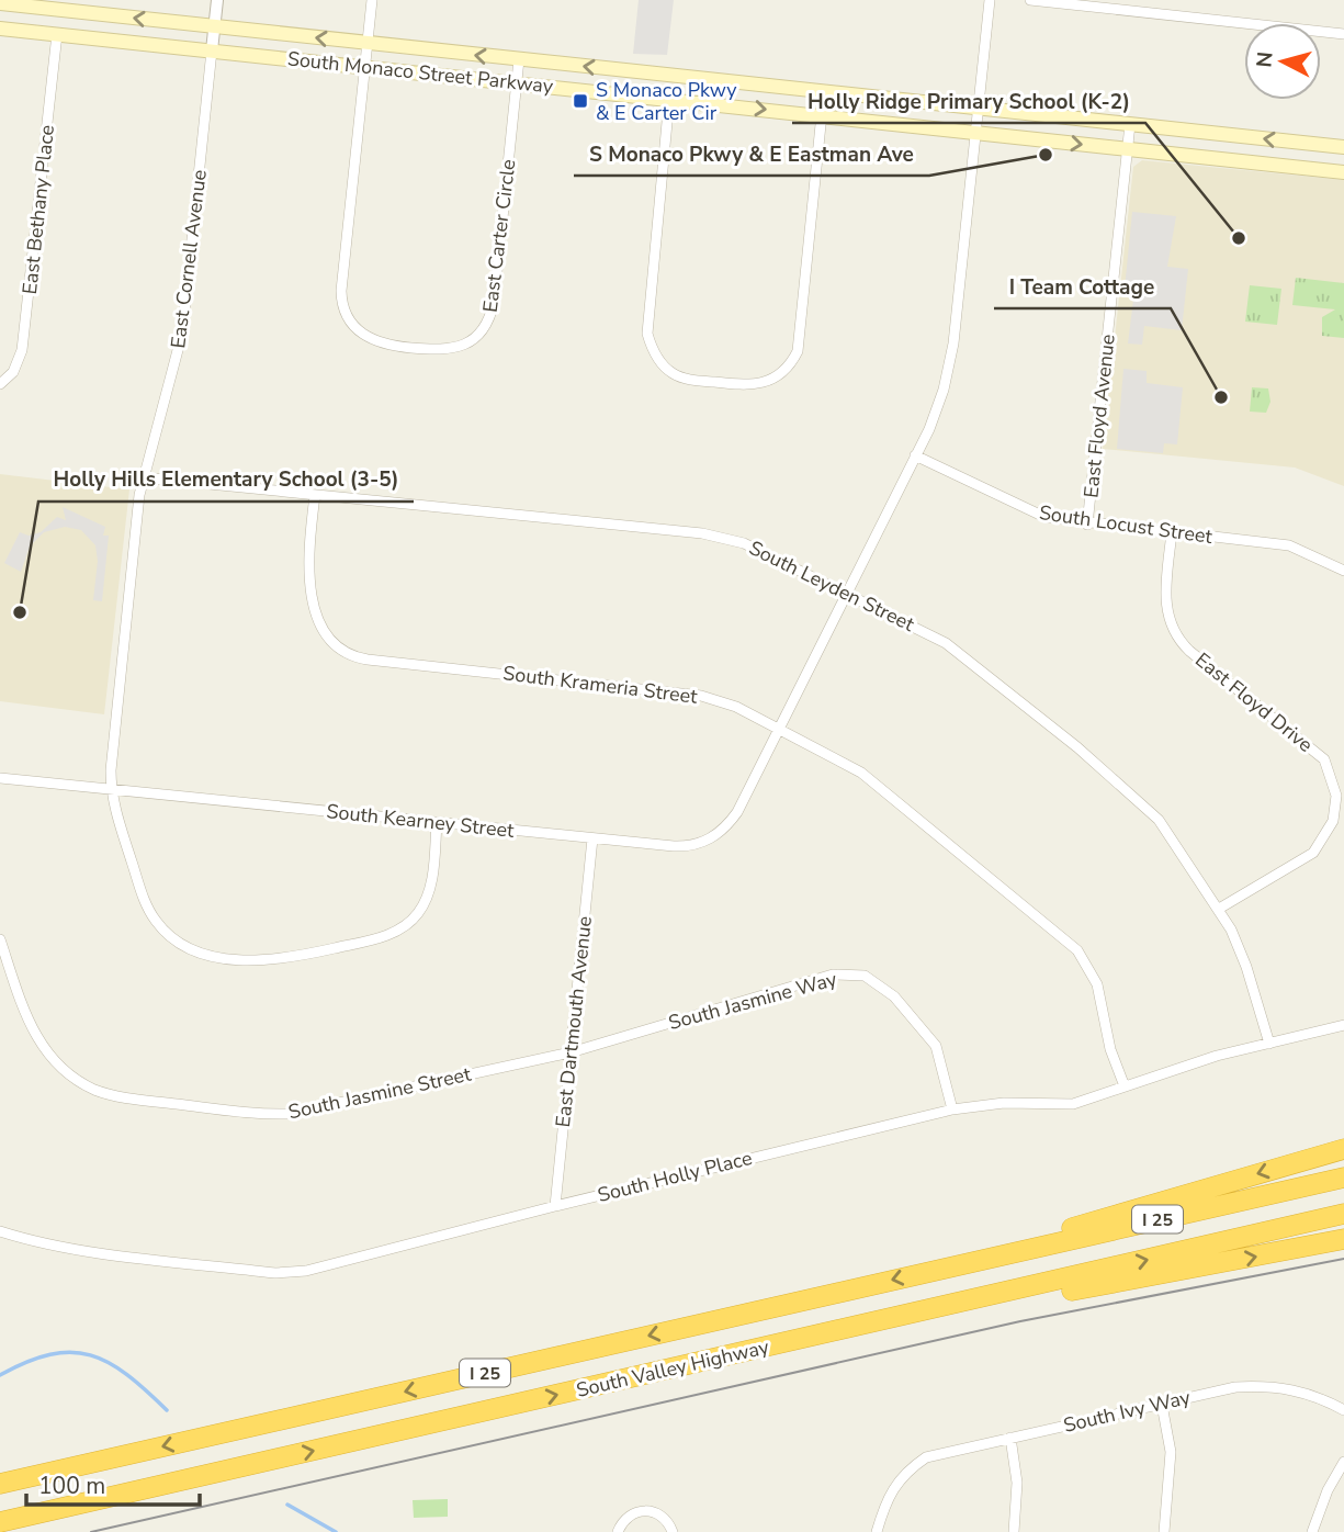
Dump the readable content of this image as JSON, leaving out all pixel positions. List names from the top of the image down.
{
  "streets": {
    "highway": ["I 25", "South Valley Highway"],
    "main road": ["South Monaco Street Parkway"],
    "street": [
      "East Bethany Place",
      "East Carter Circle",
      "East Cornell Avenue",
      "East Floyd Avenue",
      "South Locust Street",
      "South Leyden Street",
      "South Krameria Street",
      "East Floyd Drive",
      "South Kearney Street",
      "South Jasmine Way",
      "East Dartmouth Avenue",
      "South Jasmine Street",
      "South Holly Place",
      "South Ivy Way"
    ]
  },
  "crossings": [
    ["South Monaco Street Parkway", "East Bethany Place"],
    ["South Monaco Street Parkway", "East Carter Circle"],
    ["South Monaco Street Parkway", "East Cornell Avenue"],
    ["South Monaco Street Parkway", "East Floyd Avenue"],
    ["South Monaco Street Parkway", "South Kearney Street"],
    ["East Cornell Avenue", "South Leyden Street"],
    ["East Cornell Avenue", "South Kearney Street"],
    ["East Floyd Avenue", "South Locust Street"],
    ["South Locust Street", "East Floyd Drive"],
    ["South Locust Street", "South Kearney Street"],
    ["South Leyden Street", "South Krameria Street"],
    ["South Leyden Street", "East Floyd Drive"],
    ["South Leyden Street", "South Kearney Street"],
    ["South Leyden Street", "South Holly Place"],
    ["South Krameria Street", "South Kearney Street"],
    ["South Krameria Street", "South Holly Place"],
    ["South Kearney Street", "East Dartmouth Avenue"],
    ["South Jasmine Way", "East Dartmouth Avenue"],
    ["South Jasmine Way", "South Jasmine Street"],
    ["South Jasmine Way", "South Holly Place"],
    ["East Dartmouth Avenue", "South Jasmine Street"],
    ["East Dartmouth Avenue", "South Holly Place"]
  ],
  "places": {
    "transit": ["S Monaco Pkwy & E Carter Cir"],
    "other": [
      "S Monaco Pkwy & E Eastman Ave",
      "Holly Ridge Primary School (K-2)",
      "I Team Cottage",
      "Holly Hills Elementary School (3-5)"
    ]
  },
  "scale_bar": "100 m",
  "north": "left"
}
